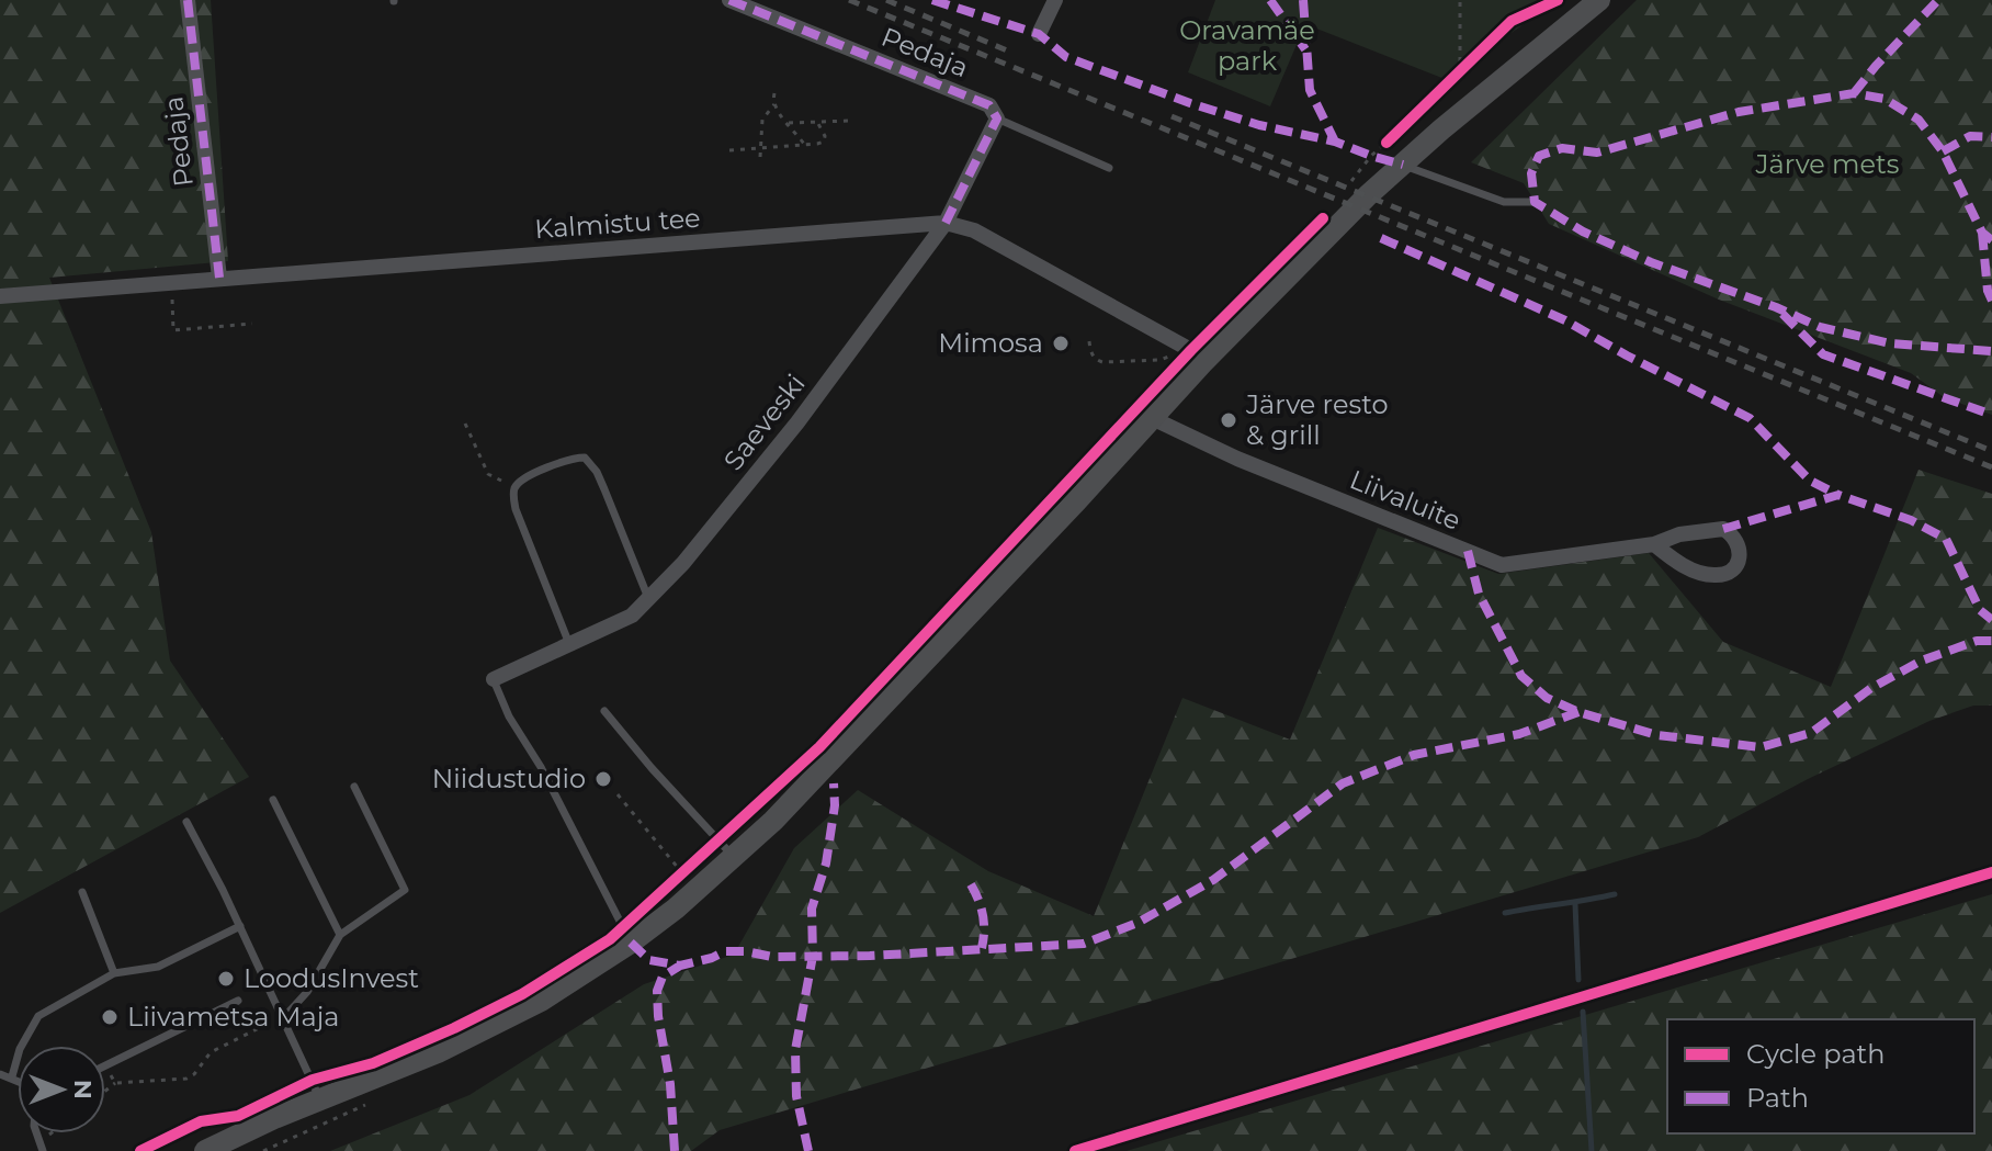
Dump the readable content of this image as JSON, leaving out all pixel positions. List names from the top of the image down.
{
  "streets": {
    "street": [
      "Pedaja",
      "Kalmistu tee",
      "Saeveski",
      "Liivaluite"
    ]
  },
  "crossings": [
    ["Pedaja", "Kalmistu tee"],
    ["Pedaja", "Saeveski"],
    ["Kalmistu tee", "Saeveski"]
  ],
  "parks": ["Oravamäe park", "Järve mets"],
  "places": [
    "Mimosa",
    "Järve resto & grill",
    "Niidustudio",
    "LoodusInvest",
    "Liivametsa Maja"
  ],
  "legend": ["Cycle path", "Path"],
  "north": "right"
}
